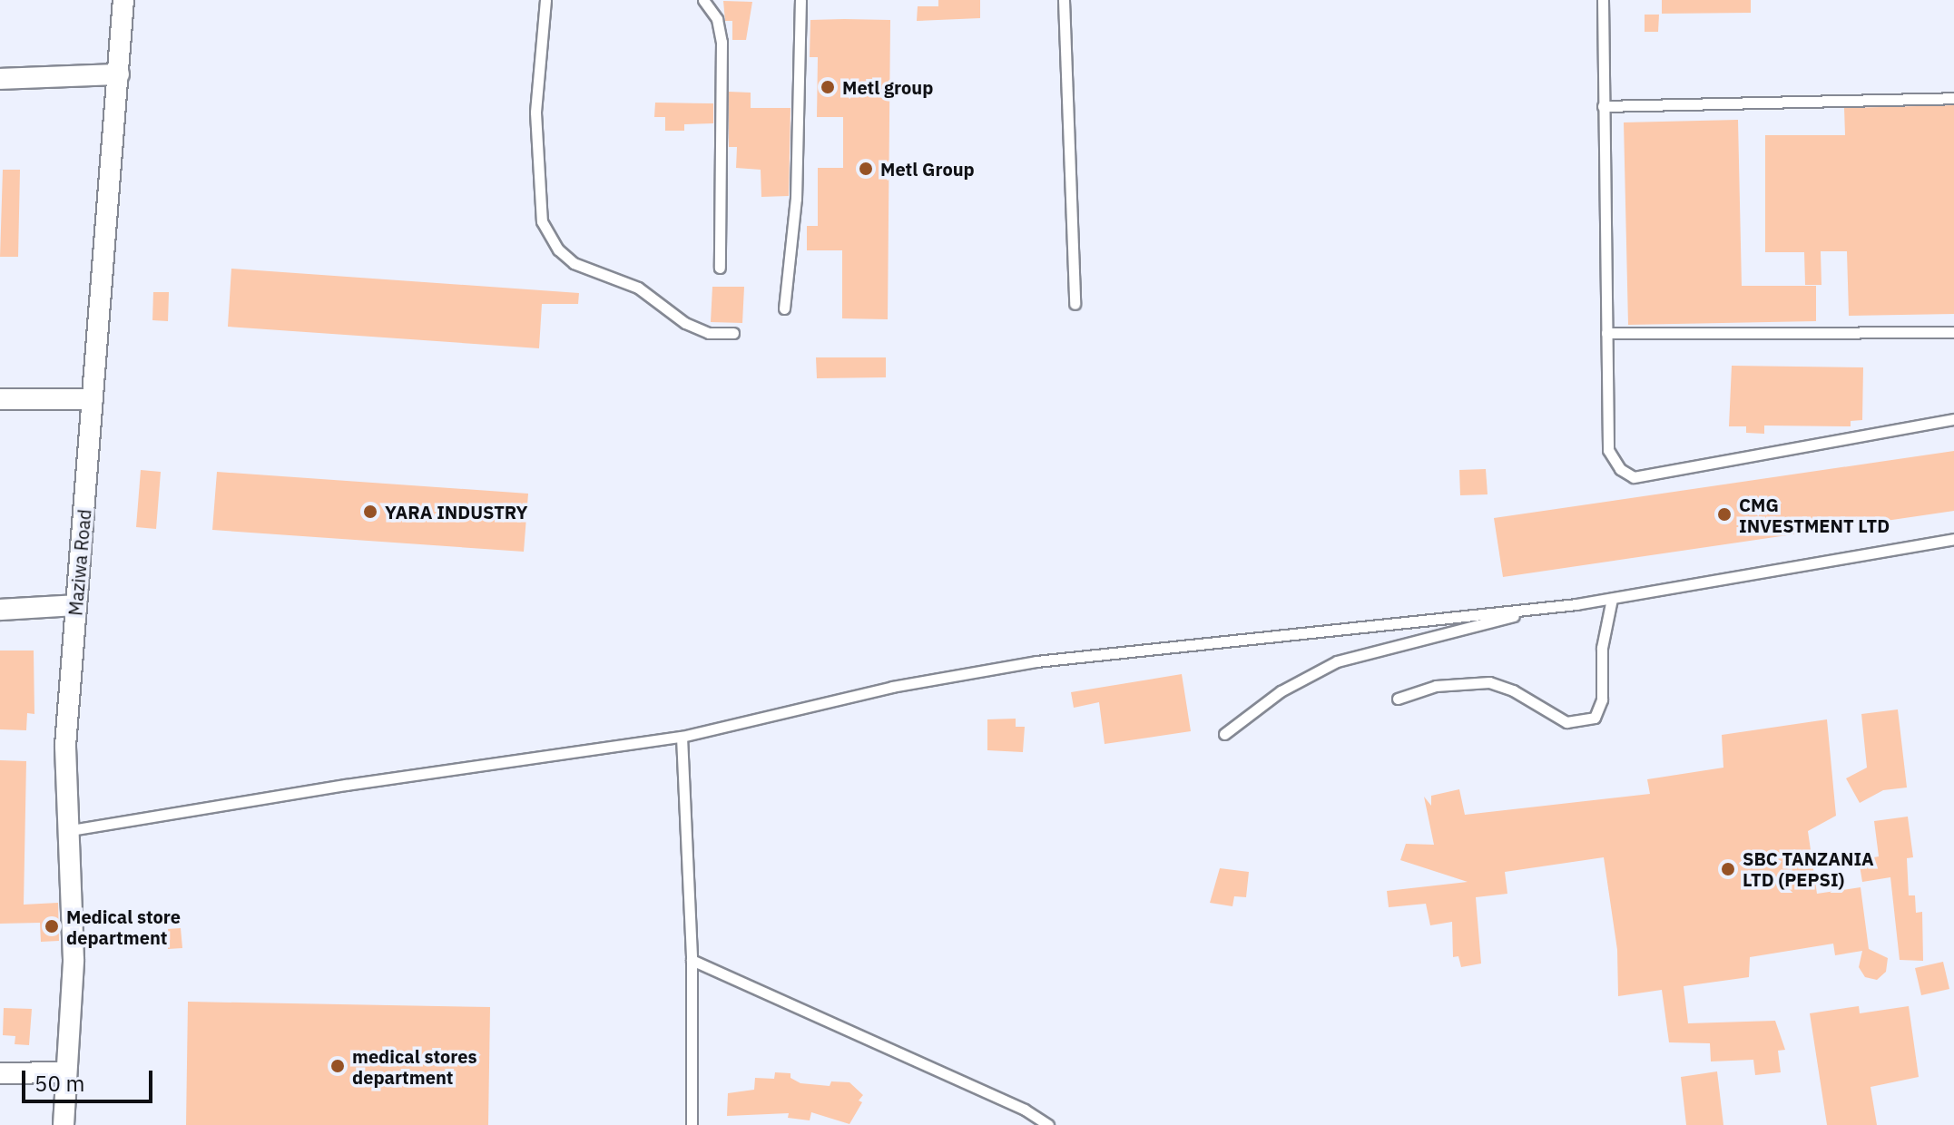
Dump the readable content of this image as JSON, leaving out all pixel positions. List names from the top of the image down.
{
  "streets": {
    "street": ["Maziwa Road"]
  },
  "places": [
    "Metl group",
    "Metl Group",
    "YARA INDUSTRY",
    "CMG INVESTMENT LTD",
    "SBC TANZANIA LTD (PEPSI)",
    "Medical store department",
    "medical stores department"
  ],
  "scale_bar": "50 m"
}
